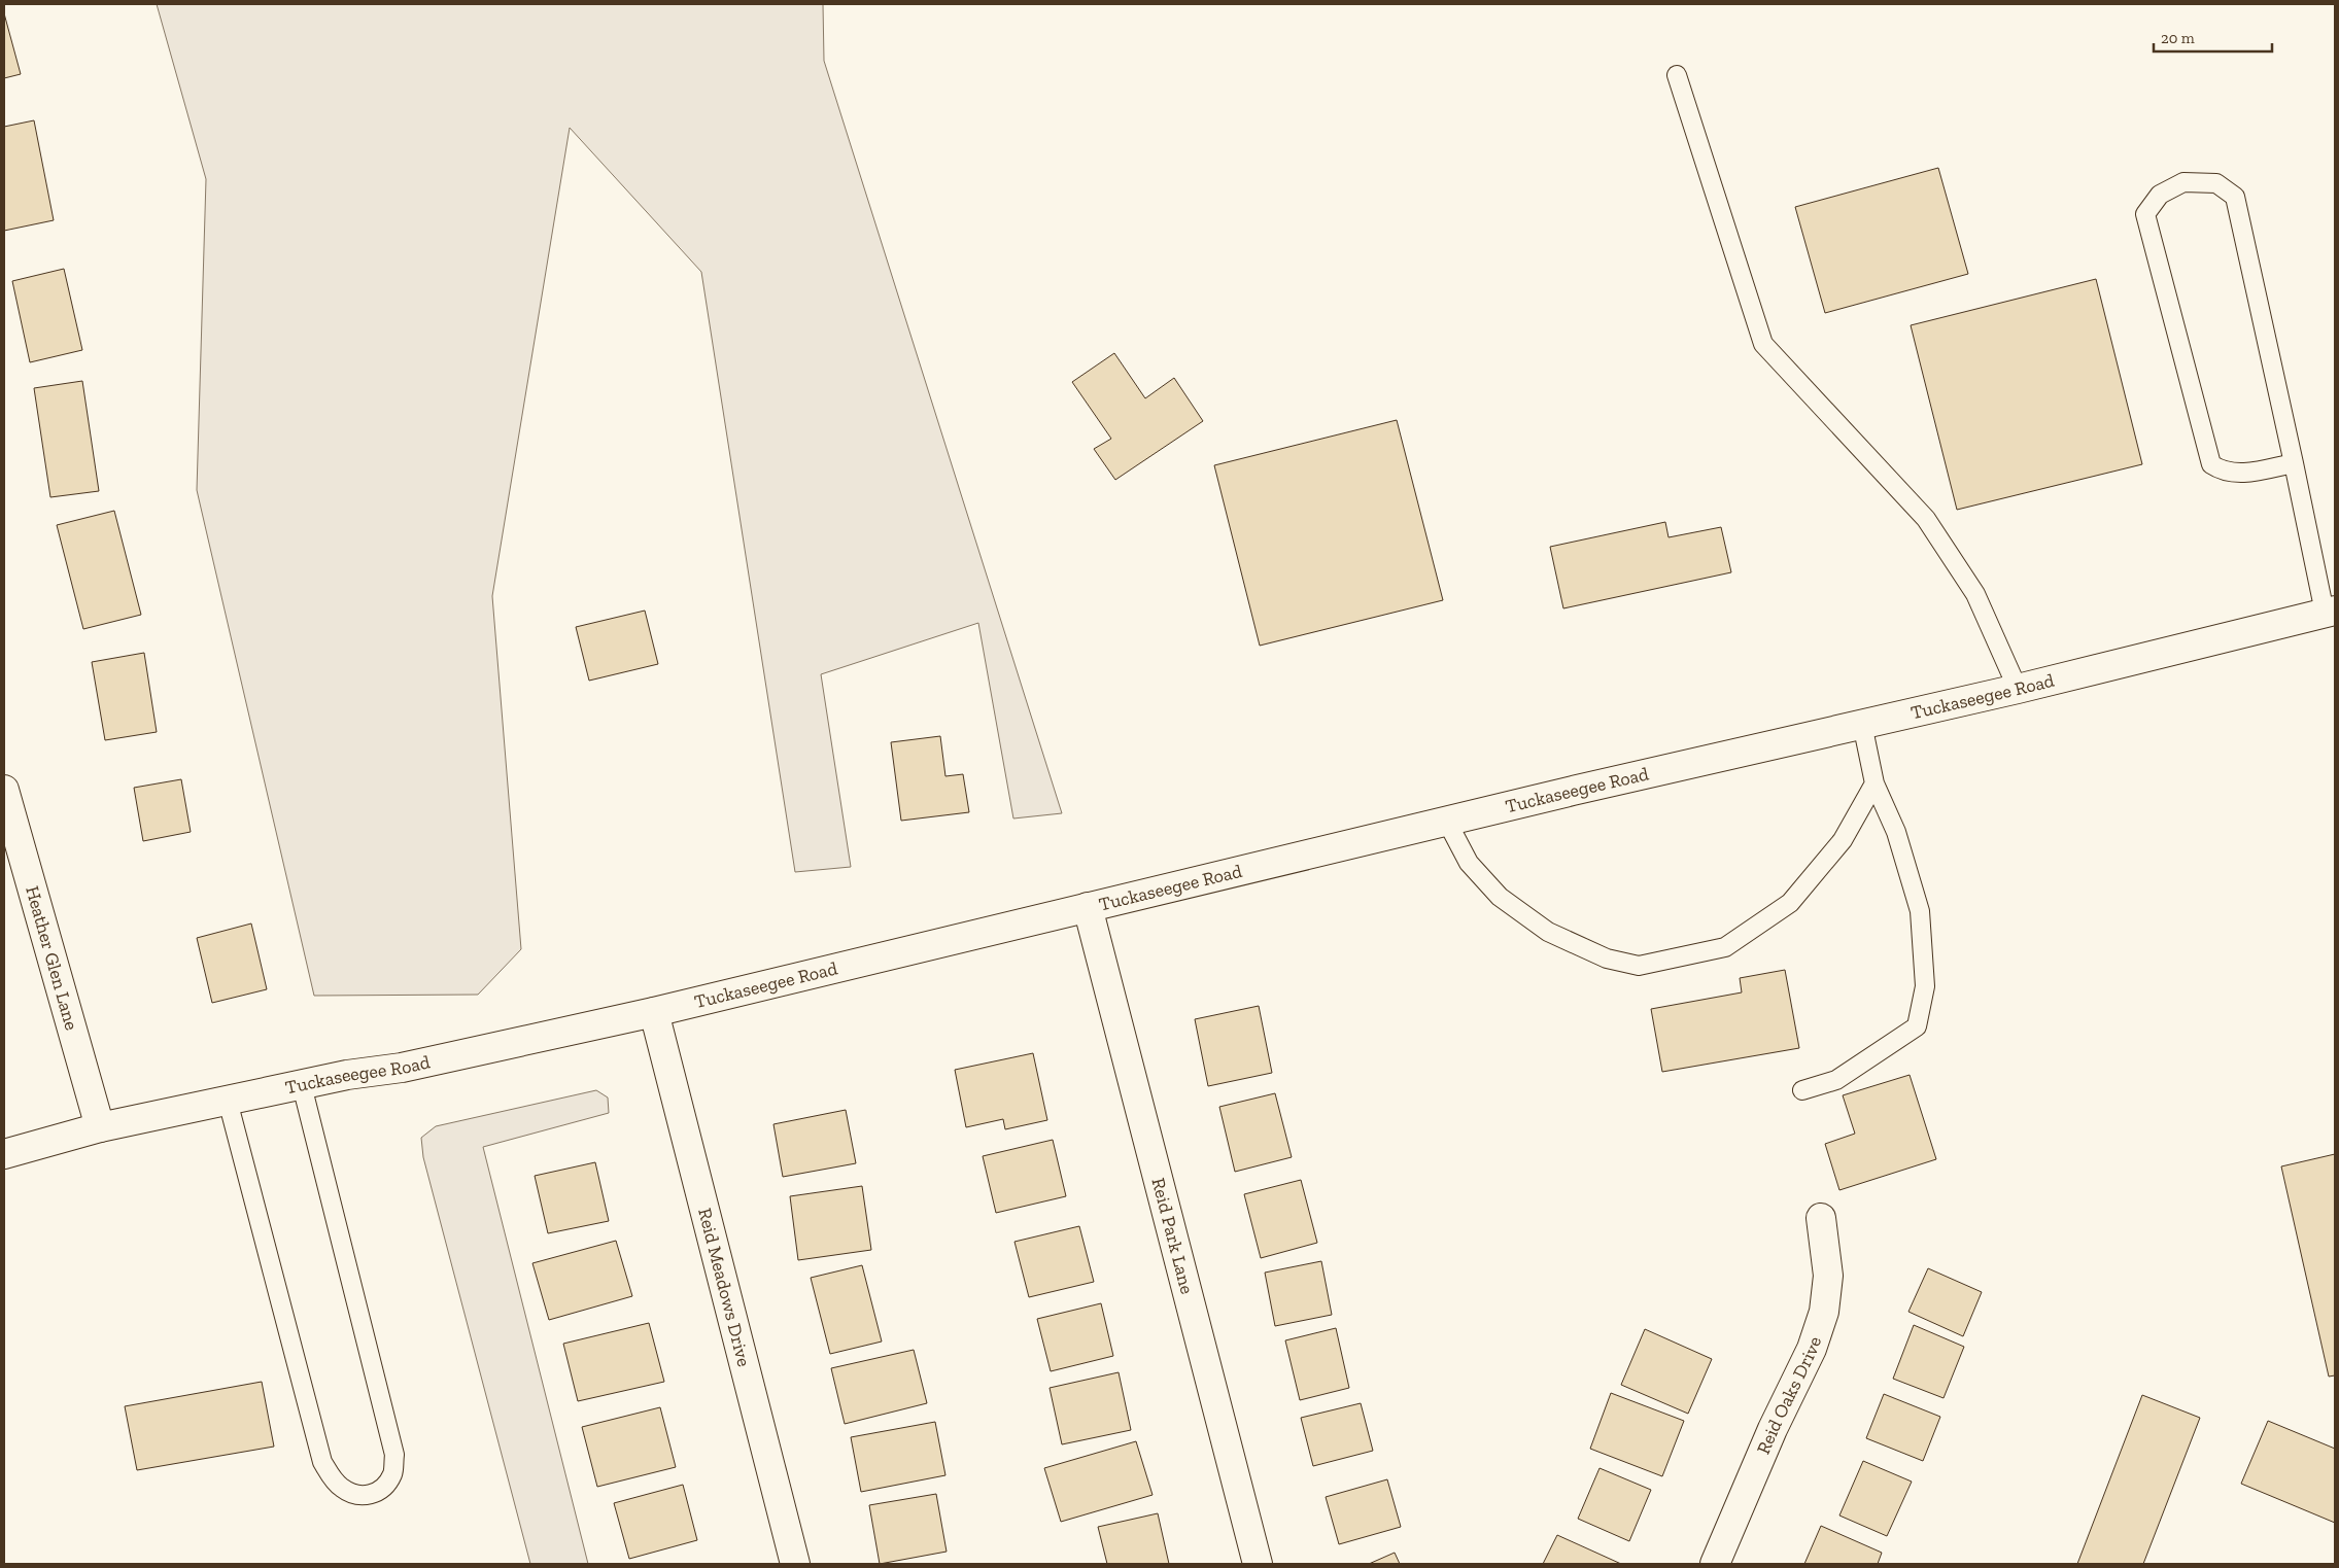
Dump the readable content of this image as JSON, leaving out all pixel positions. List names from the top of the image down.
{
  "streets": {
    "street": [
      "Tuckaseegee Road",
      "Heather Glen Lane",
      "Reid Park Lane",
      "Reid Meadows Drive",
      "Reid Oaks Drive"
    ]
  },
  "crossings": [
    ["Tuckaseegee Road", "Heather Glen Lane"],
    ["Tuckaseegee Road", "Reid Park Lane"],
    ["Tuckaseegee Road", "Reid Meadows Drive"]
  ],
  "scale_bar": "20 m"
}
